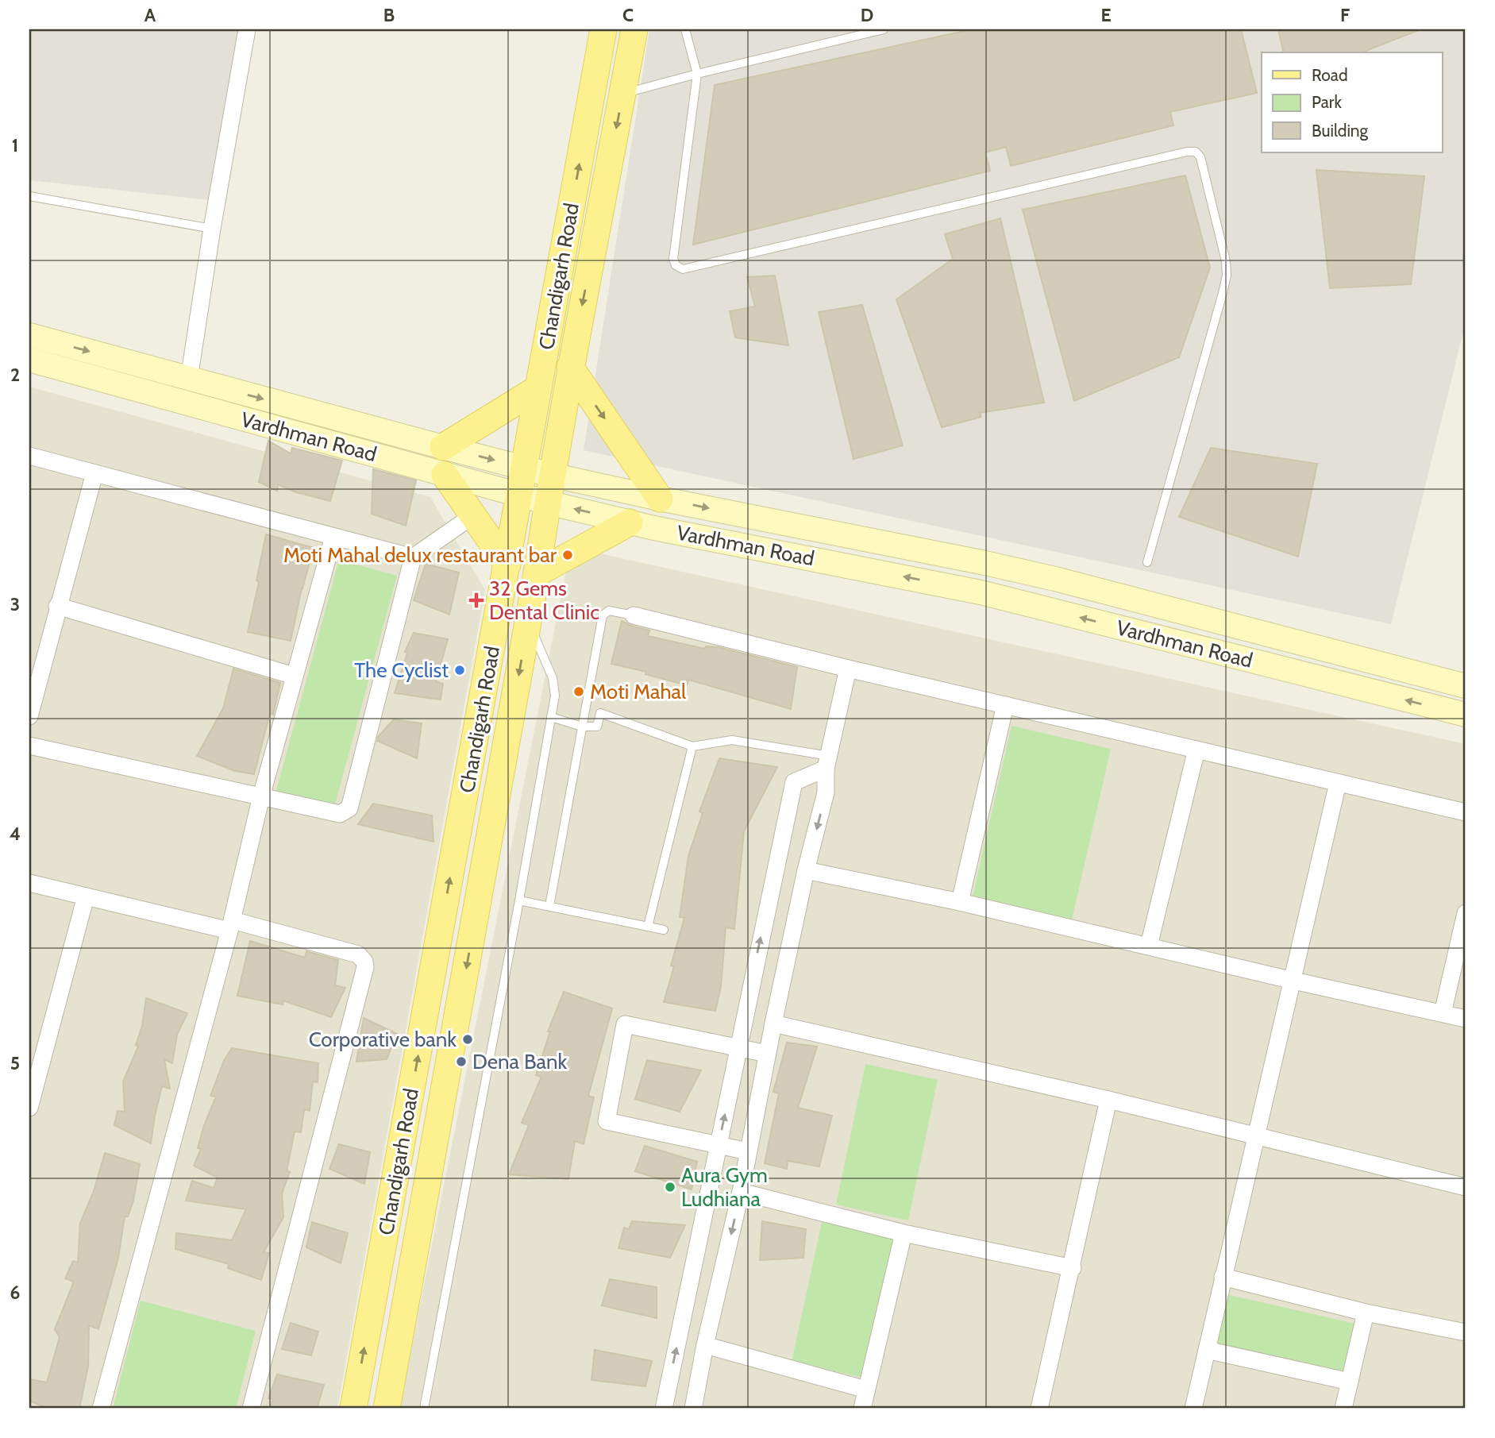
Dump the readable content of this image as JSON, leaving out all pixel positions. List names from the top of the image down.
{
  "streets": {
    "main road": ["Chandigarh Road"],
    "street": ["Vardhman Road"]
  },
  "crossings": [
    ["Chandigarh Road", "Vardhman Road"]
  ],
  "places": {
    "other": [
      "Moti Mahal delux restaurant bar",
      "The Cyclist",
      "Moti Mahal",
      "Corporative bank",
      "Dena Bank",
      "Aura Gym Ludhiana"
    ],
    "health": ["32 Gems Dental Clinic"]
  },
  "legend": ["Road", "Park", "Building"],
  "grid": {
    "columns": [
      "A",
      "B",
      "C",
      "D",
      "E",
      "F"
    ],
    "rows": [
      "1",
      "2",
      "3",
      "4",
      "5",
      "6"
    ]
  }
}
